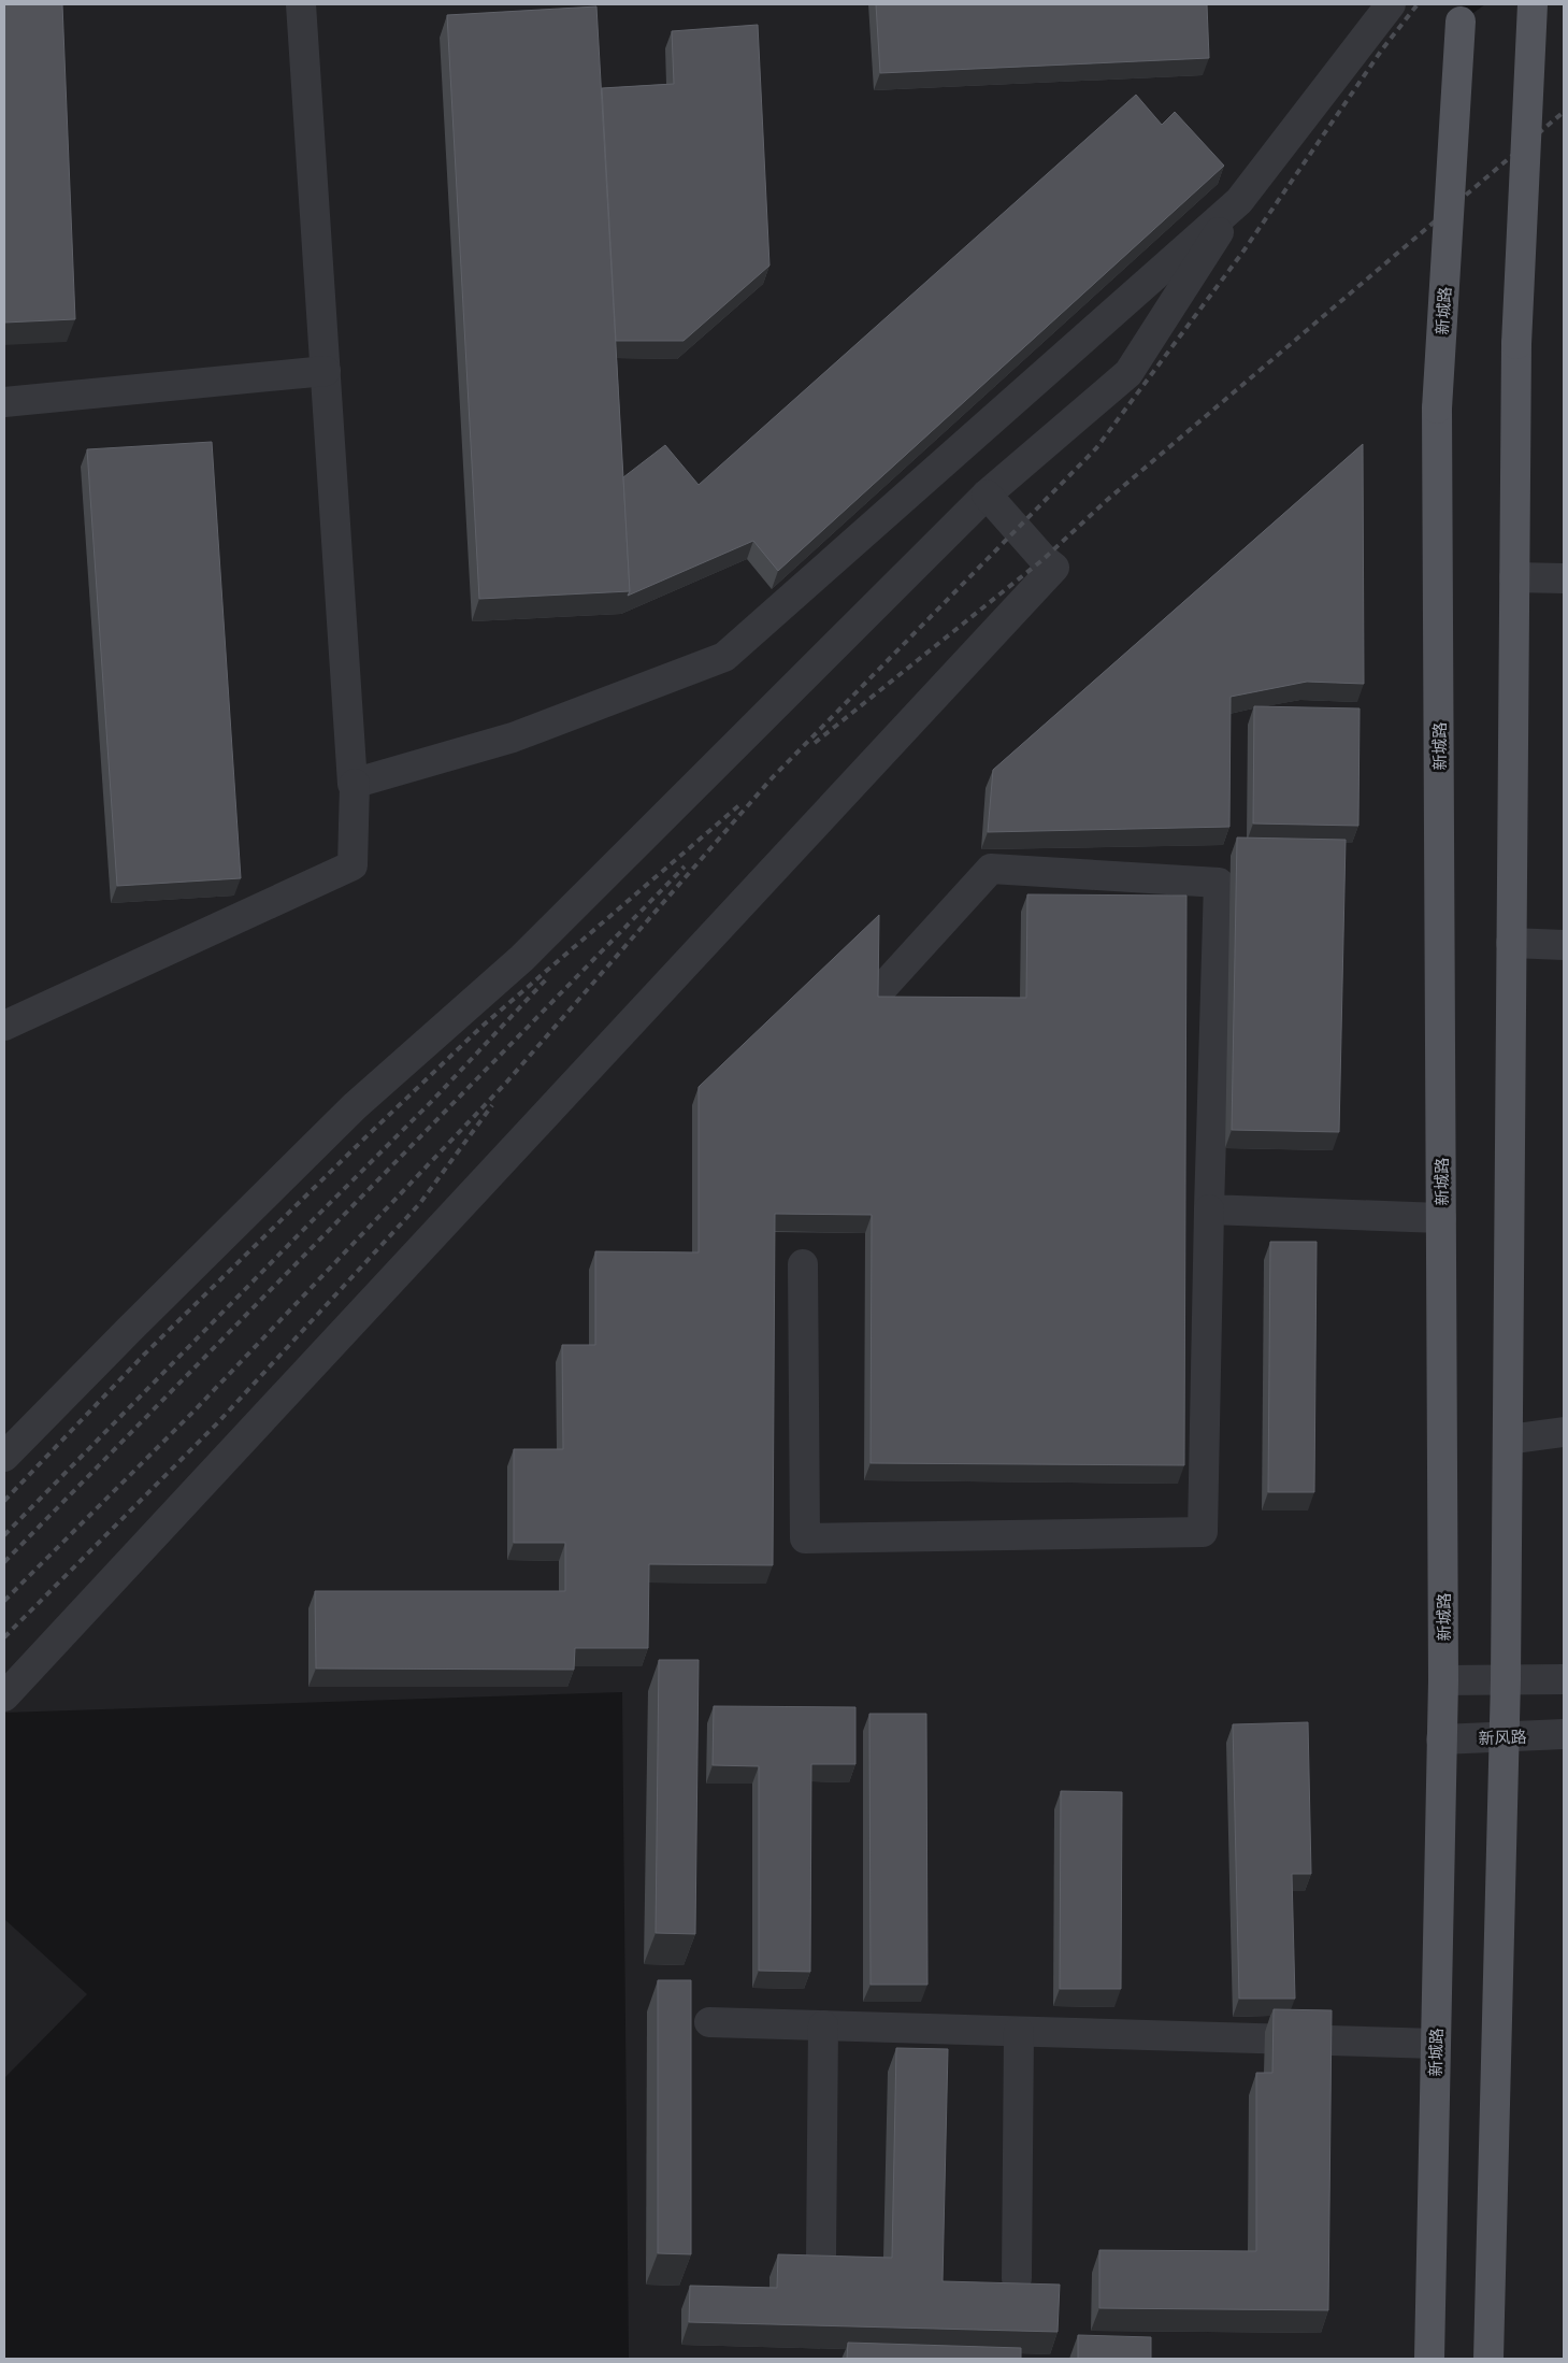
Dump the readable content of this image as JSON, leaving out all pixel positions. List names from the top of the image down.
{
  "streets": {
    "main road": ["新城路"],
    "street": ["新风路"]
  },
  "crossings": [
    ["新城路", "新风路"]
  ]
}
